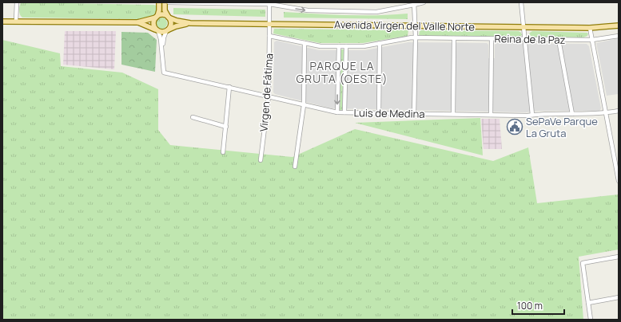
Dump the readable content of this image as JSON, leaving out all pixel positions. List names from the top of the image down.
{
  "streets": {
    "main road": ["Avenida Virgen del Valle Norte"],
    "street": ["Reina de la Paz", "Virgen de Fátima", "Luis de Medina"]
  },
  "crossings": [
    ["Avenida Virgen del Valle Norte", "Virgen de Fátima"],
    ["Reina de la Paz", "Virgen de Fátima"],
    ["Virgen de Fátima", "Luis de Medina"]
  ],
  "districts": ["PARQUE LA GRUTA (OESTE)"],
  "places": {
    "public building": ["SePaVe Parque La Gruta"]
  },
  "scale_bar": "100 m"
}
